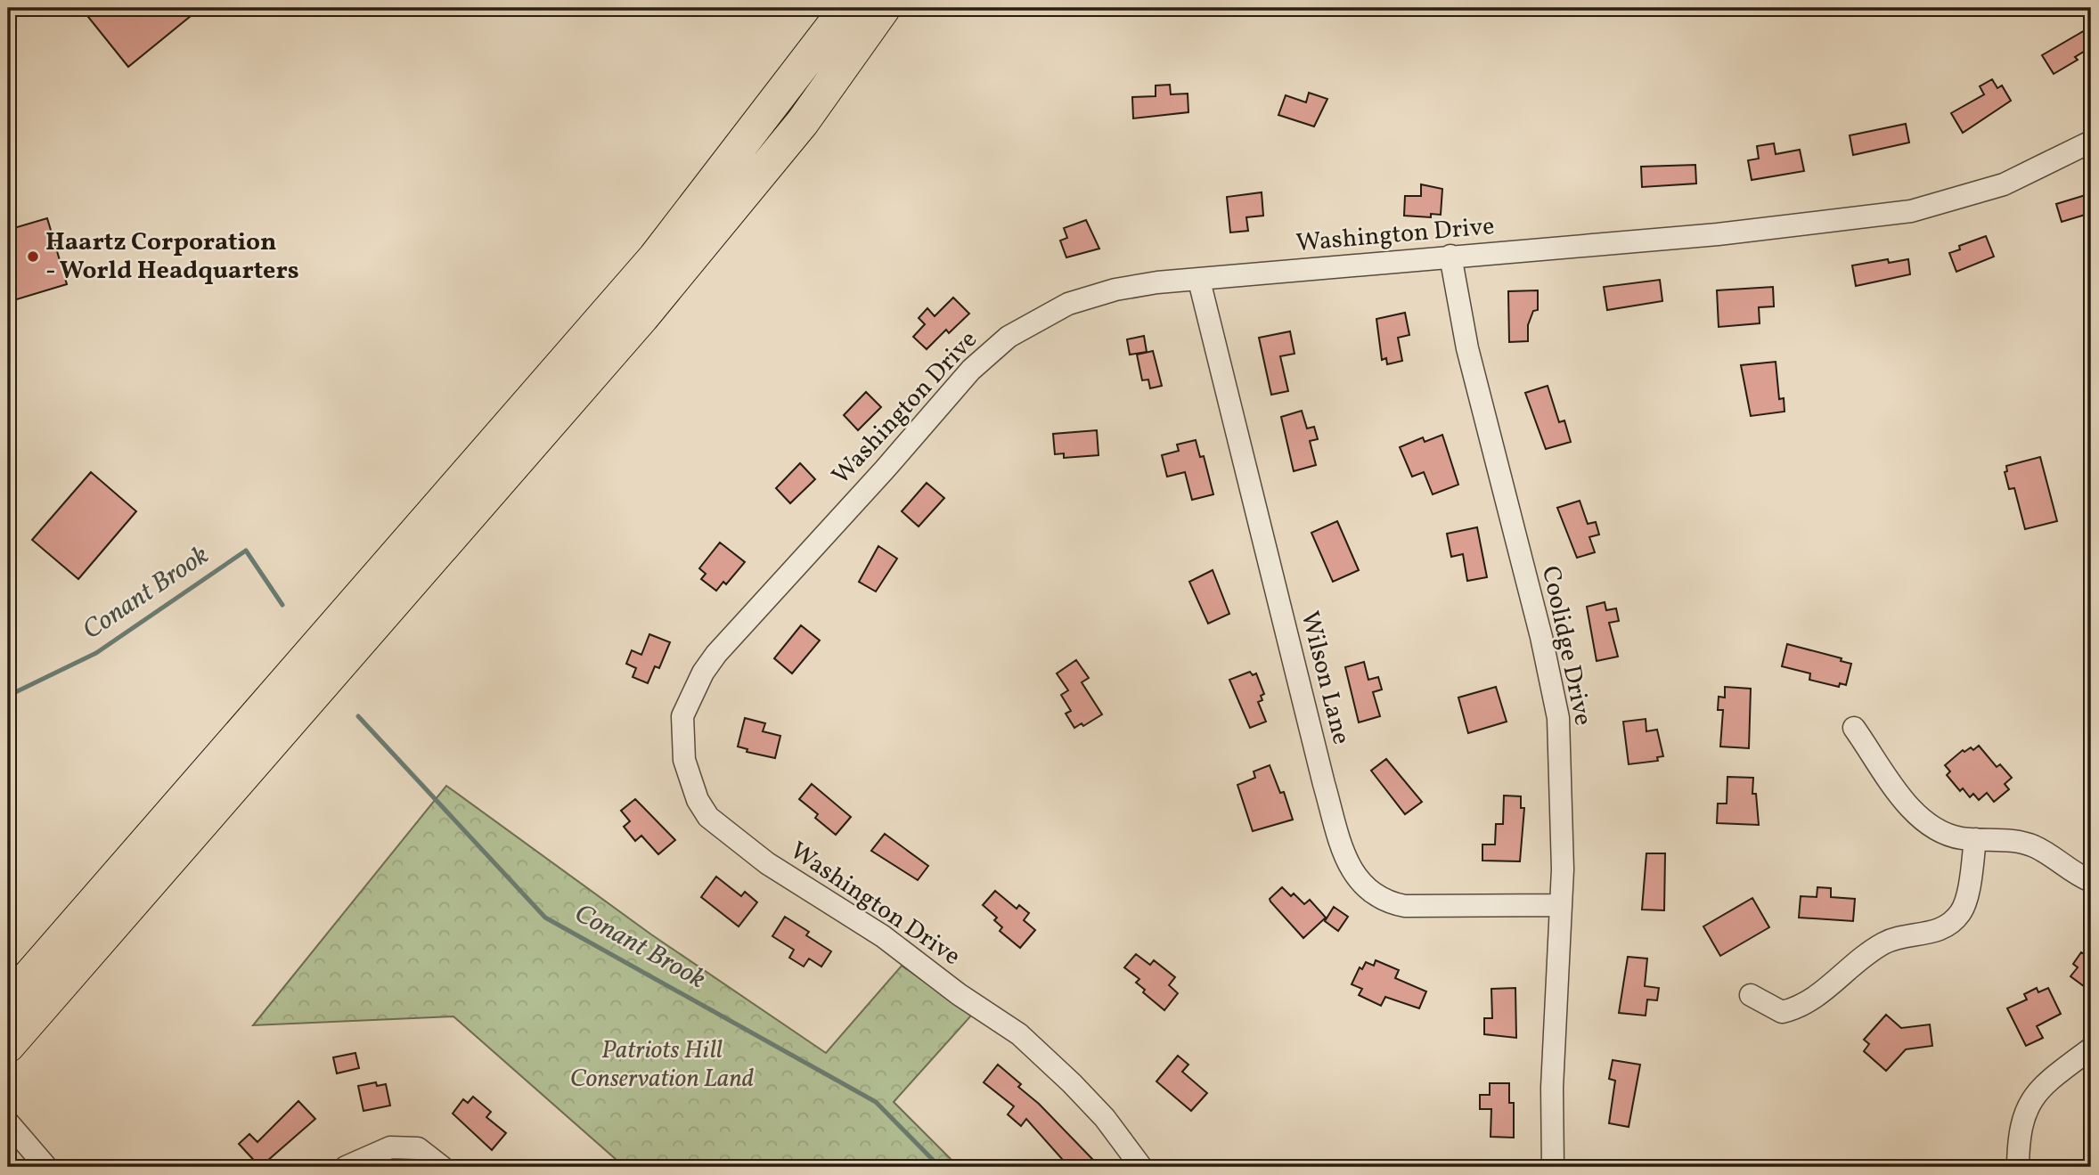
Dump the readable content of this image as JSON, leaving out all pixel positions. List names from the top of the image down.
{
  "streets": {
    "street": ["Washington Drive", "Coolidge Drive", "Wilson Lane"]
  },
  "crossings": [
    ["Washington Drive", "Coolidge Drive"],
    ["Washington Drive", "Wilson Lane"],
    ["Coolidge Drive", "Wilson Lane"]
  ],
  "water": ["Conant Brook"],
  "parks": ["Patriots Hill Conservation Land"],
  "places": ["Haartz Corporation - World Headquarters"]
}
